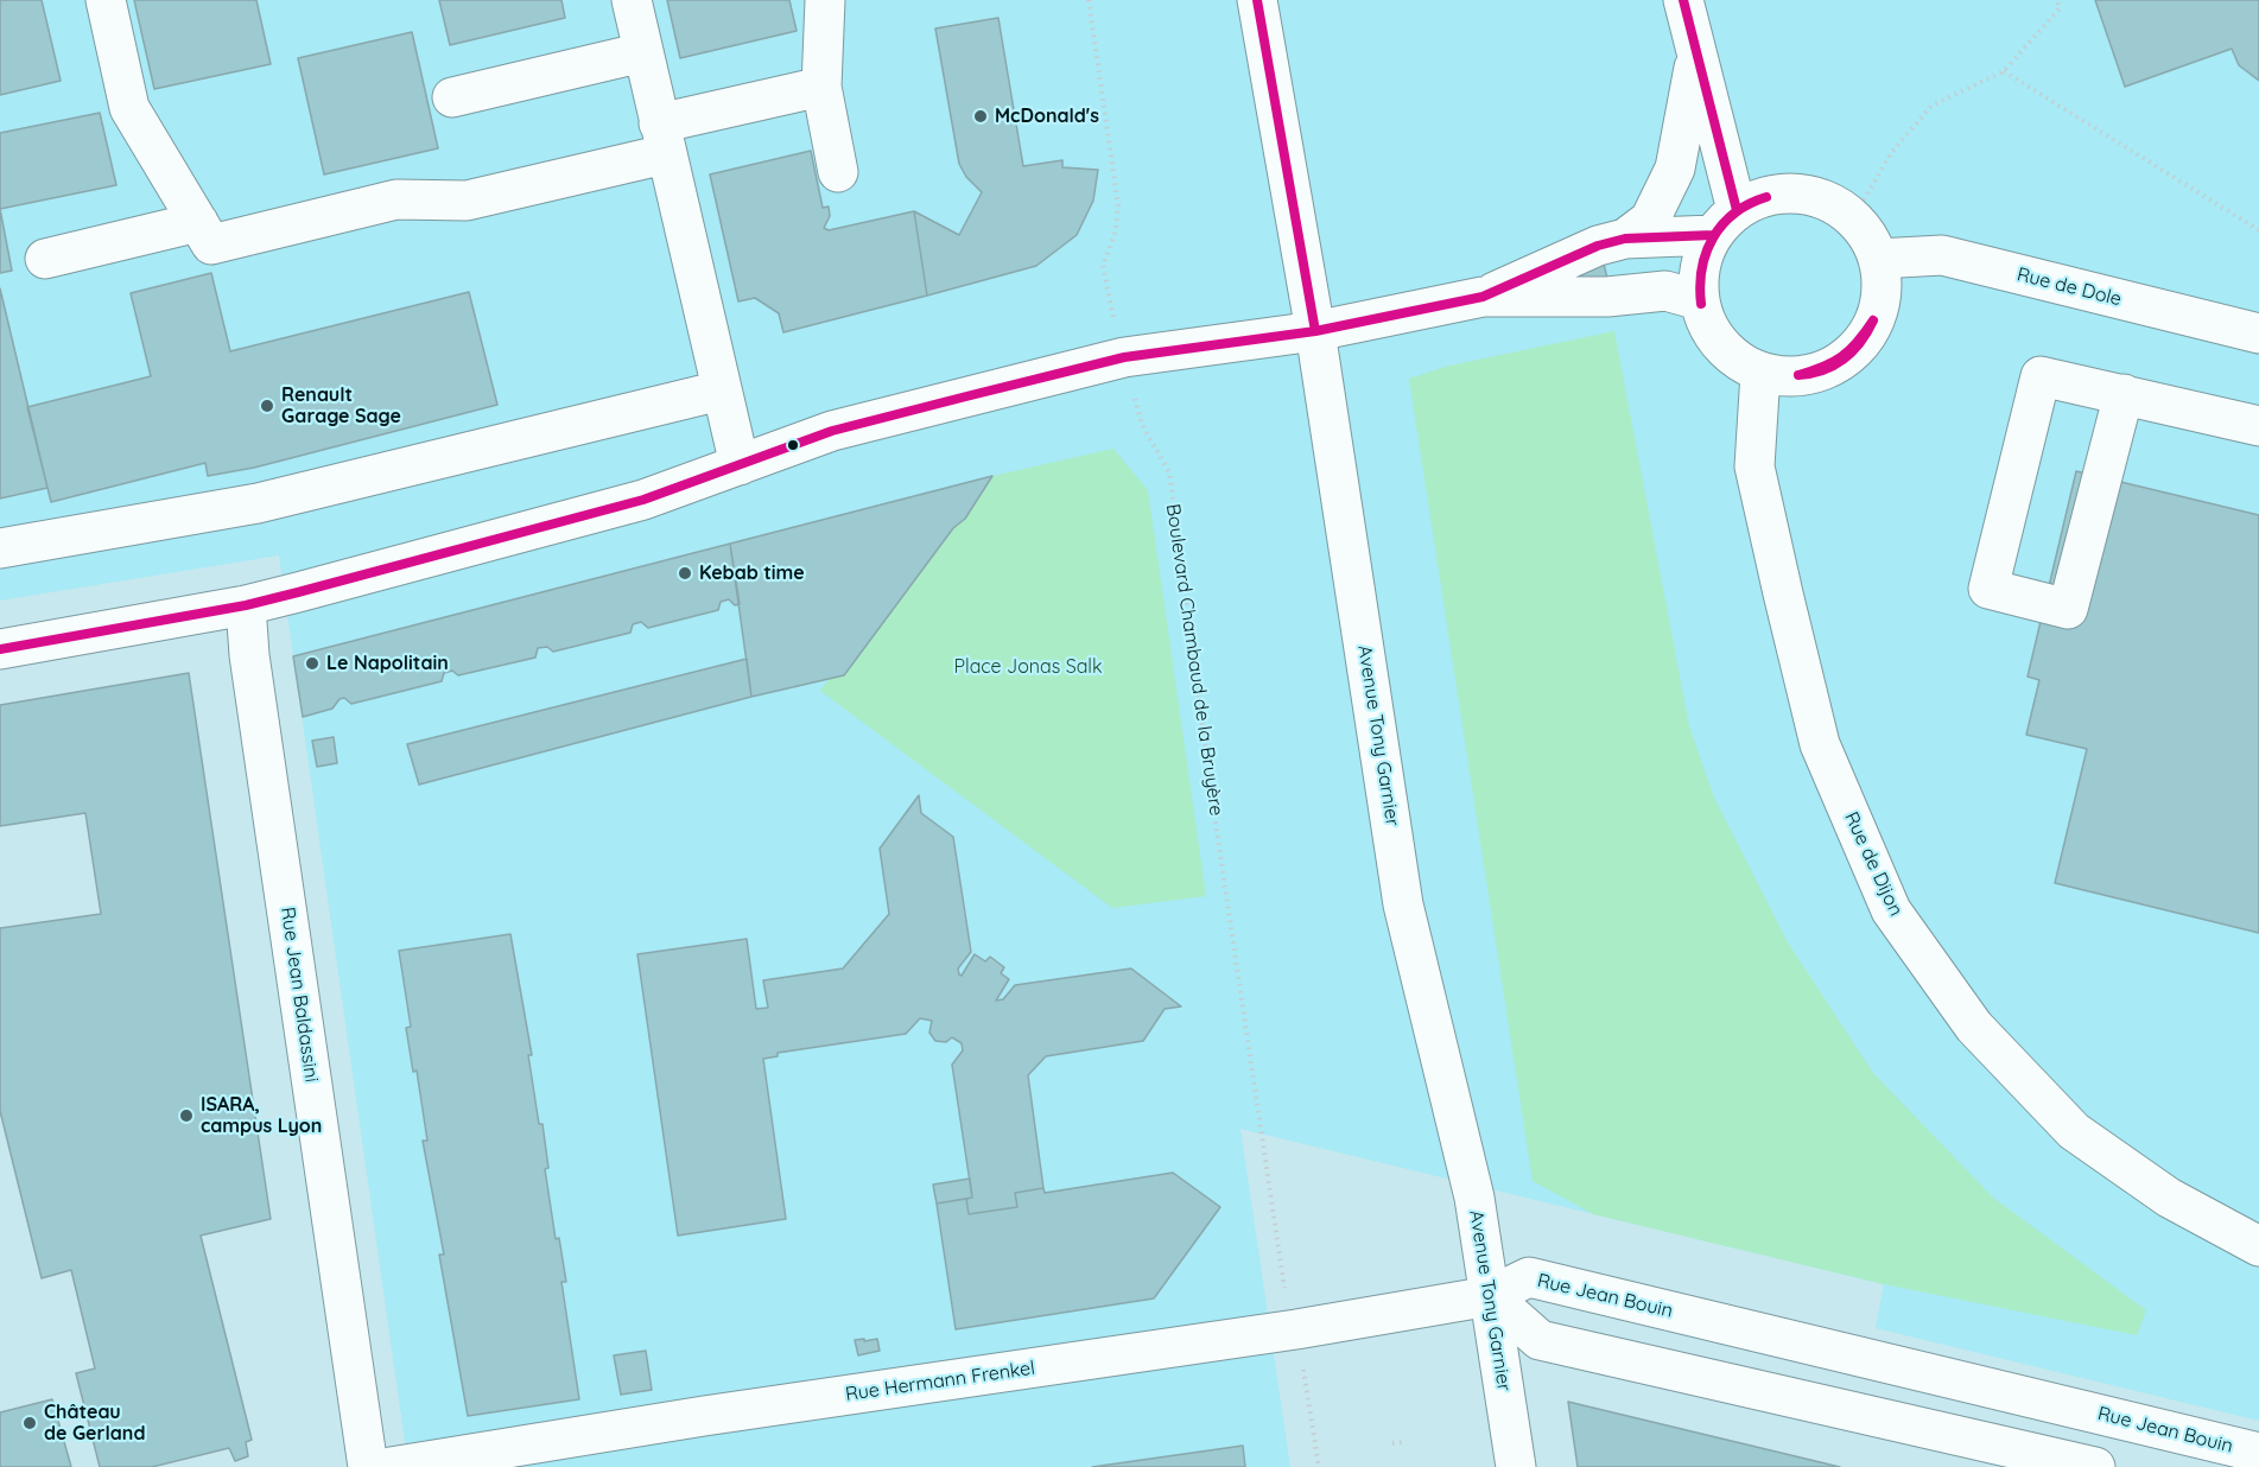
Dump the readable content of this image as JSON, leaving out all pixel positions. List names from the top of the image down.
{
  "streets": {
    "street": [
      "Rue de Dole",
      "Avenue Tony Garnier",
      "Rue de Dijon",
      "Rue Jean Baldassini",
      "Rue Jean Bouin",
      "Rue Hermann Frenkel"
    ],
    "path": ["Boulevard Chambaud de la Bruyère"]
  },
  "crossings": [
    ["Rue de Dole", "Rue de Dijon"],
    ["Boulevard Chambaud de la Bruyère", "Rue Hermann Frenkel"],
    ["Avenue Tony Garnier", "Rue Jean Bouin"],
    ["Avenue Tony Garnier", "Rue Hermann Frenkel"],
    ["Rue Jean Bouin", "Rue Hermann Frenkel"]
  ],
  "parks": ["Place Jonas Salk"],
  "places": [
    "McDonald's",
    "Renault Garage Sage",
    "Kebab time",
    "Le Napolitain",
    "ISARA, campus Lyon",
    "Château de Gerland"
  ]
}
